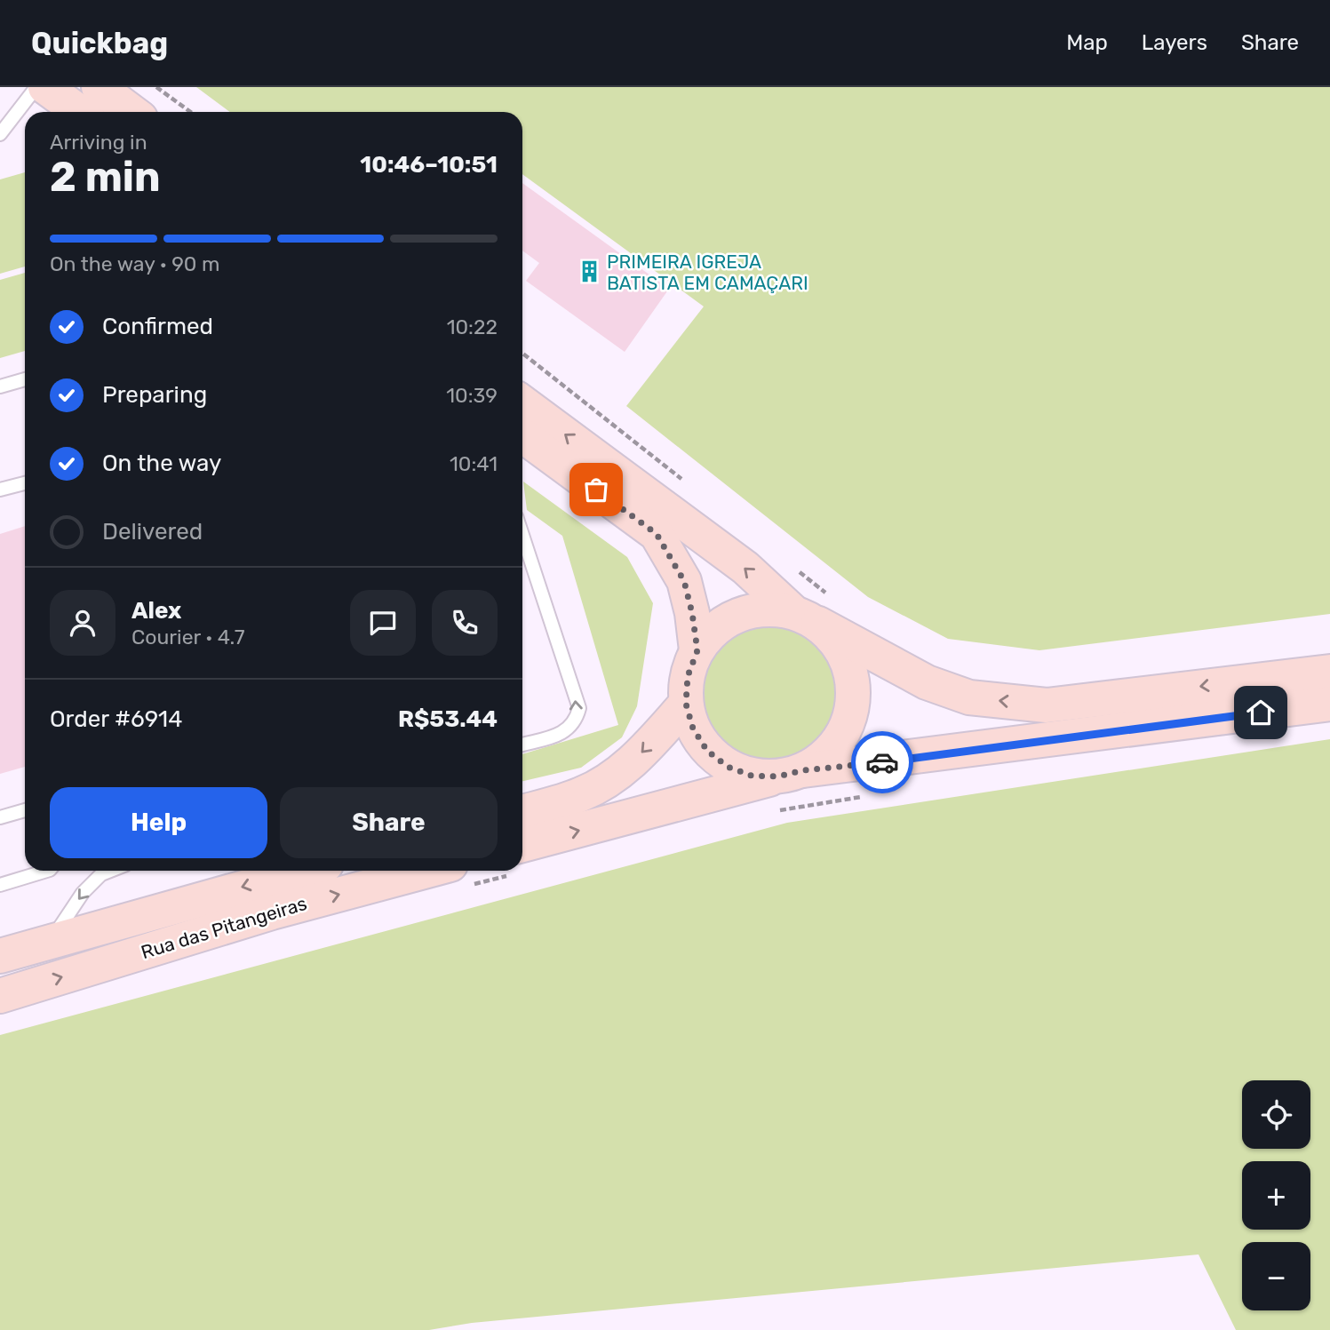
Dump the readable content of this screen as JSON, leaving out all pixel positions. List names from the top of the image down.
{
  "streets": {
    "street": ["Rua das Pitangeiras"]
  },
  "places": {
    "building": ["PRIMEIRA IGREJA BATISTA EM CAMAÇARI"]
  },
  "page": {
    "header": "Quickbag",
    "nav": ["Map", "Layers", "Share"],
    "heading": ["2 min", "Arriving in", "10:46–10:51"],
    "panel": [
      "Alex",
      "Courier · 4.7",
      "Order #6914",
      "R$53.44"
    ],
    "bar": "On the way · 90 m",
    "list": [
      ["Confirmed", "10:22"],
      ["Preparing", "10:39"],
      ["On the way", "10:41"],
      "Delivered"
    ],
    "buttons": ["Help", "Share"],
    "map_buttons": ["+", "−"]
  }
}
